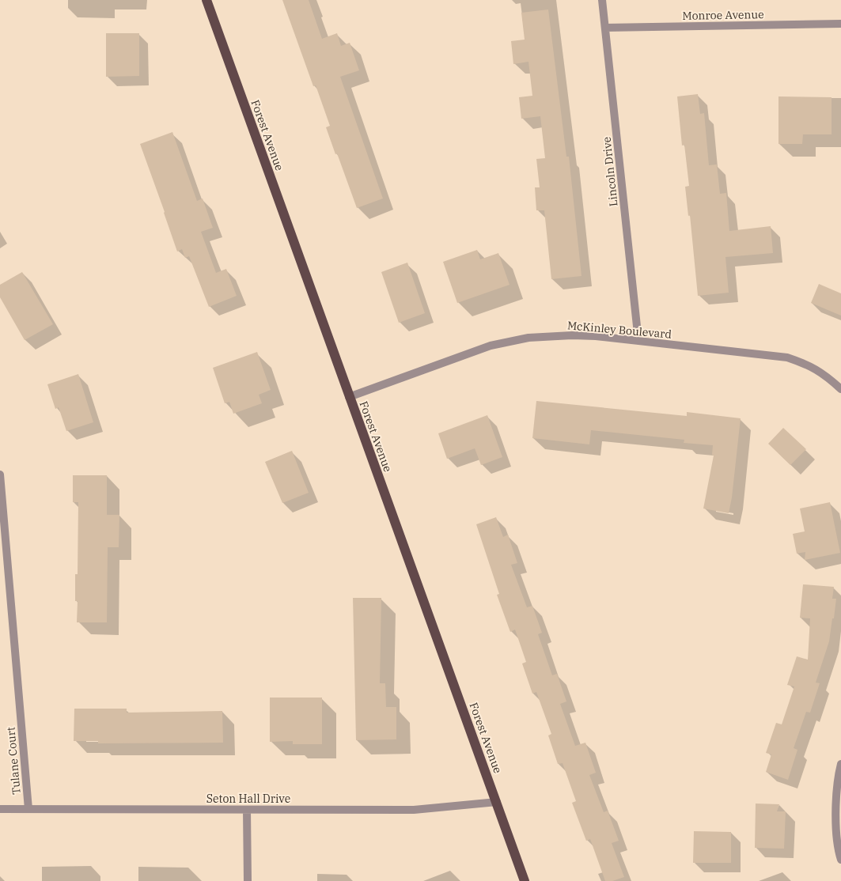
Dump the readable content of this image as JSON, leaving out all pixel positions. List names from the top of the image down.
{
  "streets": {
    "main road": ["Forest Avenue"],
    "street": [
      "Monroe Avenue",
      "Lincoln Drive",
      "McKinley Boulevard",
      "Tulane Court",
      "Seton Hall Drive"
    ]
  },
  "crossings": [
    ["Monroe Avenue", "Lincoln Drive"],
    ["Forest Avenue", "McKinley Boulevard"],
    ["Forest Avenue", "Seton Hall Drive"],
    ["Lincoln Drive", "McKinley Boulevard"],
    ["Tulane Court", "Seton Hall Drive"]
  ]
}
